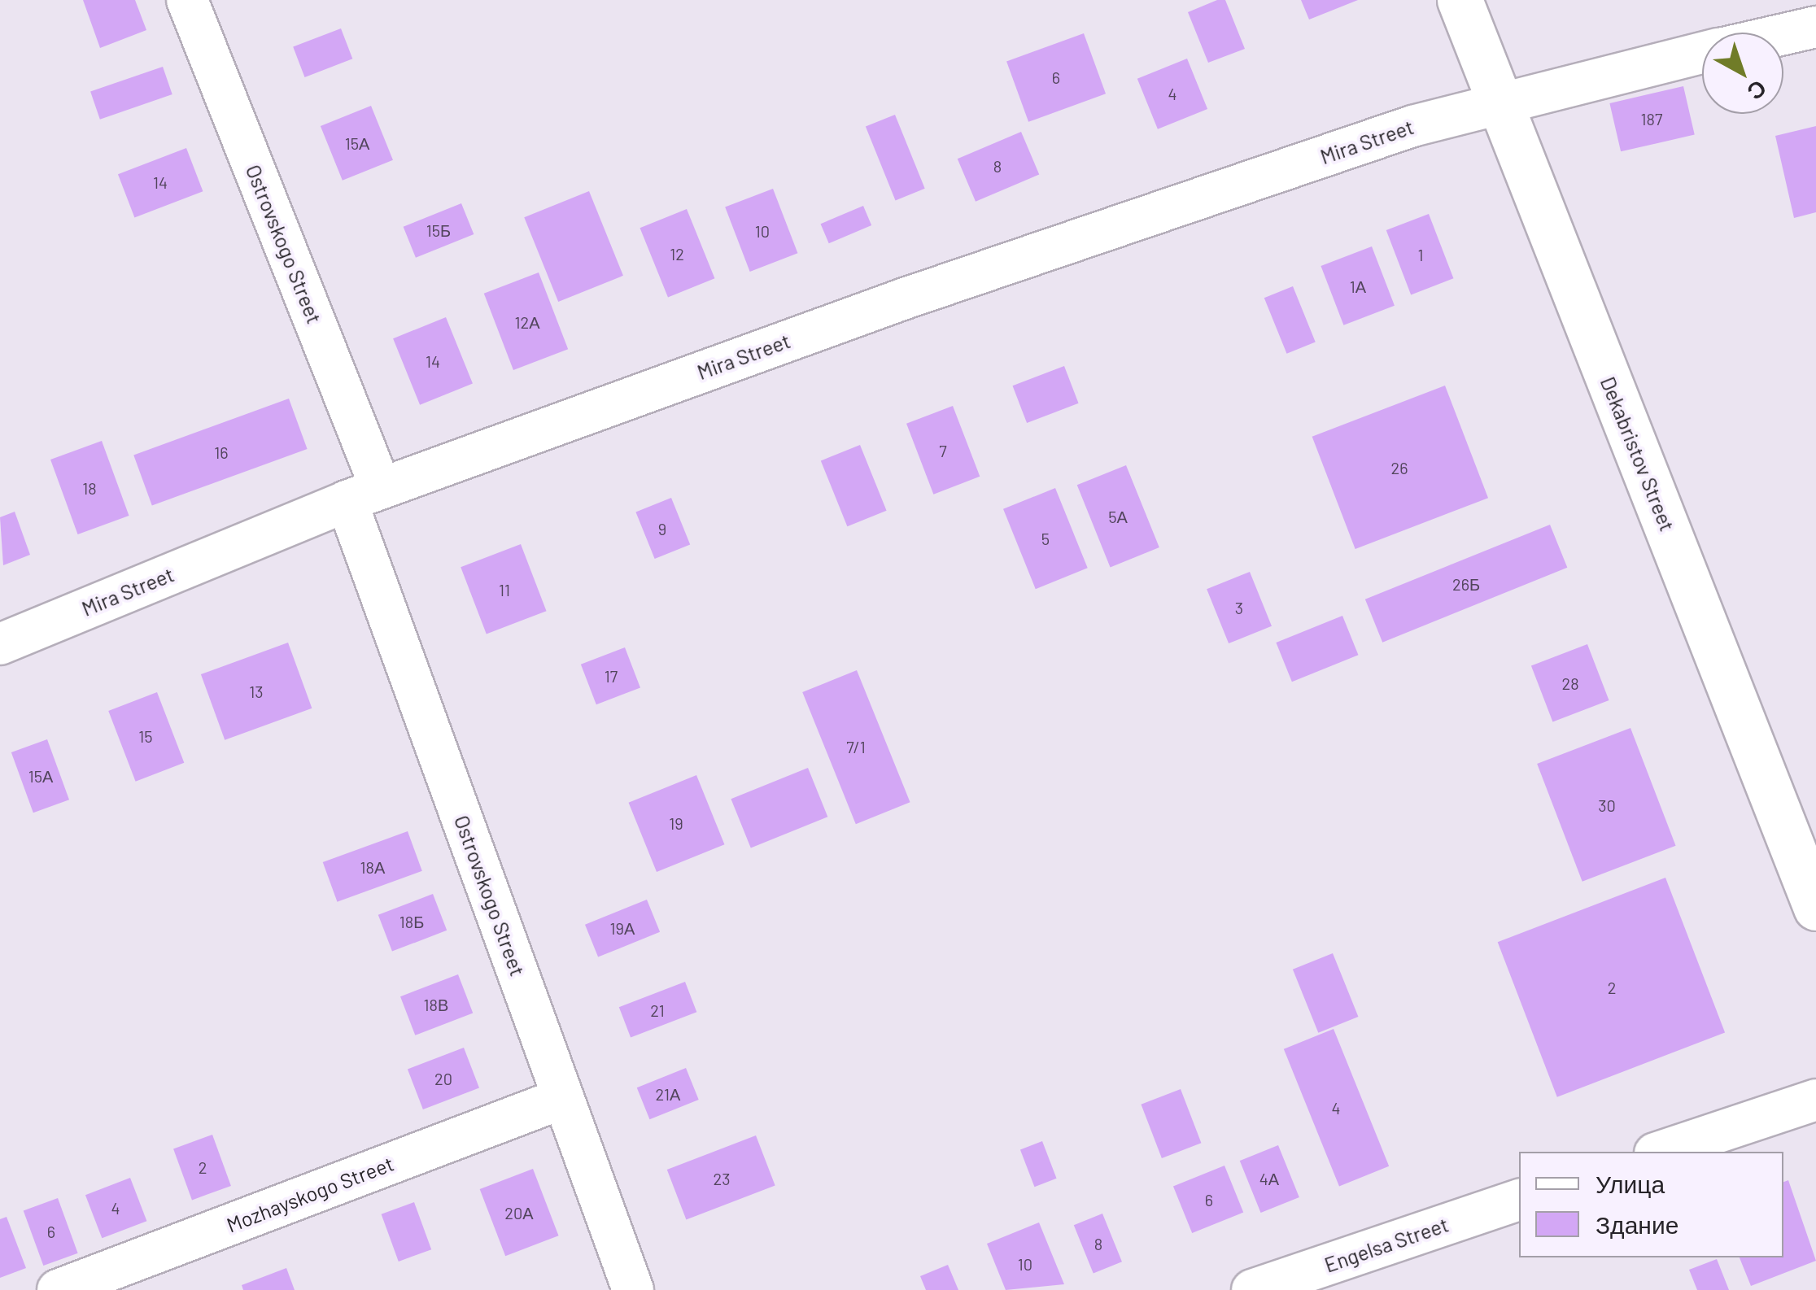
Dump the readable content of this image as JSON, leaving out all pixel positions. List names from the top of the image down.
{
  "streets": {
    "street": [
      "Mira Street",
      "Ostrovskogo Street",
      "Dekabristov Street",
      "Mozhayskogo Street",
      "Engelsa Street"
    ]
  },
  "crossings": [
    ["Mira Street", "Ostrovskogo Street"],
    ["Mira Street", "Dekabristov Street"],
    ["Ostrovskogo Street", "Mozhayskogo Street"]
  ],
  "house_numbers": [
    "6",
    "4",
    "187",
    "15А",
    "8",
    "14",
    "15Б",
    "10",
    "12",
    "1",
    "1А",
    "12А",
    "14",
    "7",
    "16",
    "26",
    "18",
    "5А",
    "9",
    "5",
    "26Б",
    "11",
    "3",
    "17",
    "28",
    "13",
    "15",
    "7/1",
    "15А",
    "30",
    "19",
    "18А",
    "18Б",
    "19А",
    "2",
    "18В",
    "21",
    "20",
    "21А",
    "4",
    "2",
    "23",
    "4А",
    "6",
    "4",
    "20А",
    "6",
    "8",
    "10"
  ],
  "legend": ["Улица", "Здание"],
  "north": "bottom right"
}
